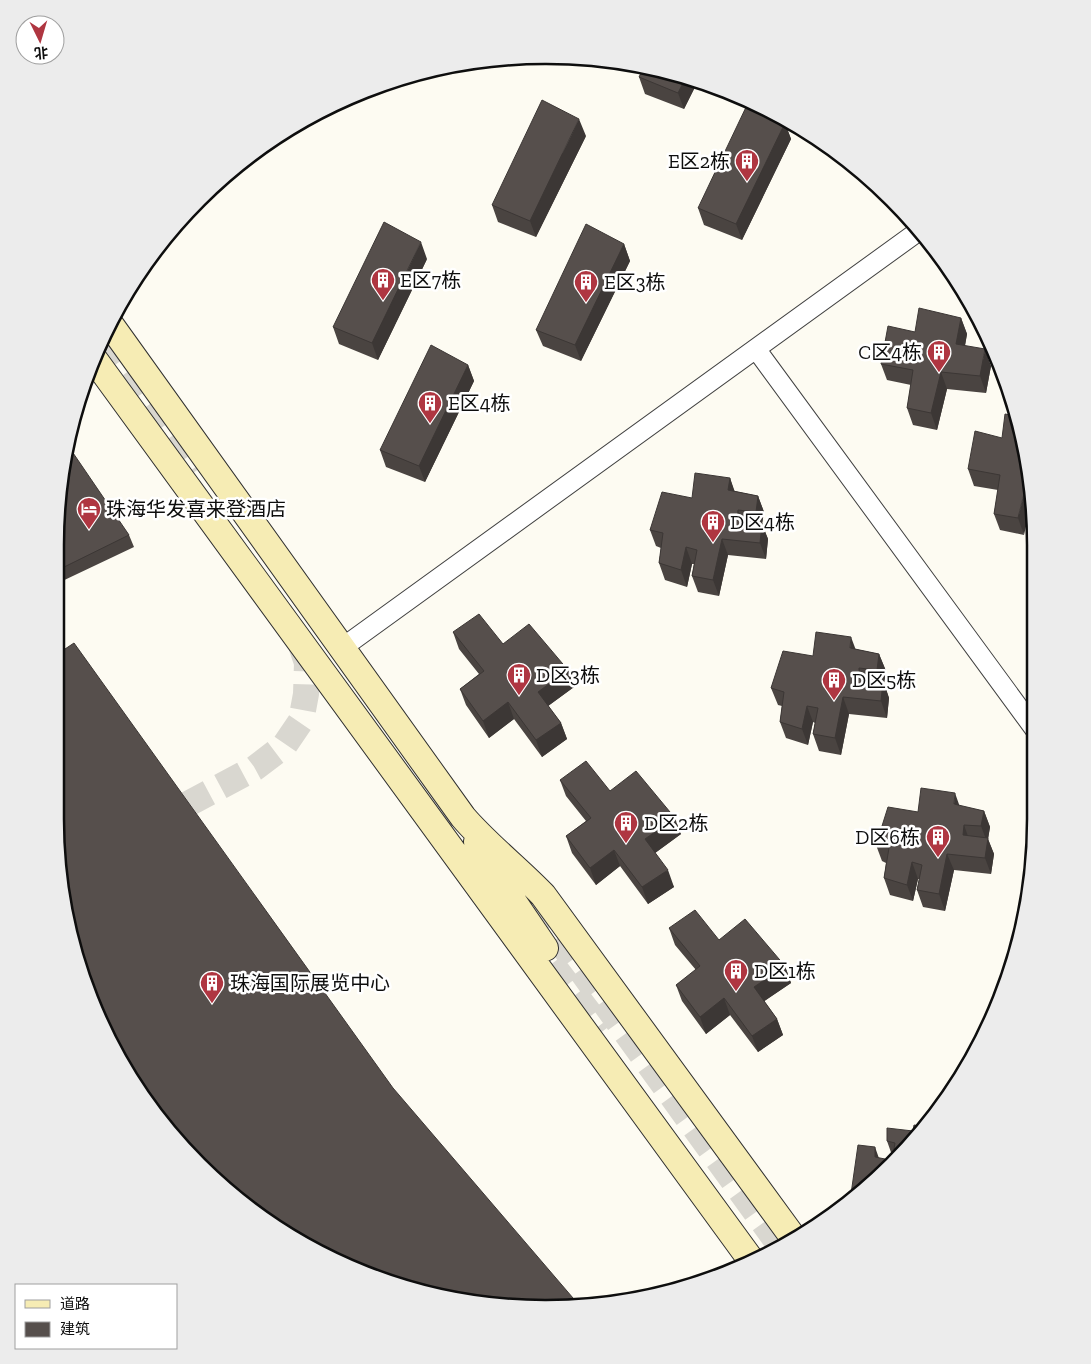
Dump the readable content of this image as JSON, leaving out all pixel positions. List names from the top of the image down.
{
  "places": {
    "building": [
      "E区2栋",
      "E区7栋",
      "E区3栋",
      "C区4栋",
      "E区4栋",
      "D区4栋",
      "D区3栋",
      "D区5栋",
      "D区2栋",
      "D区6栋",
      "D区1栋",
      "珠海国际展览中心"
    ],
    "hotel": ["珠海华发喜来登酒店"]
  },
  "legend": ["道路", "建筑"],
  "north": "bottom"
}
